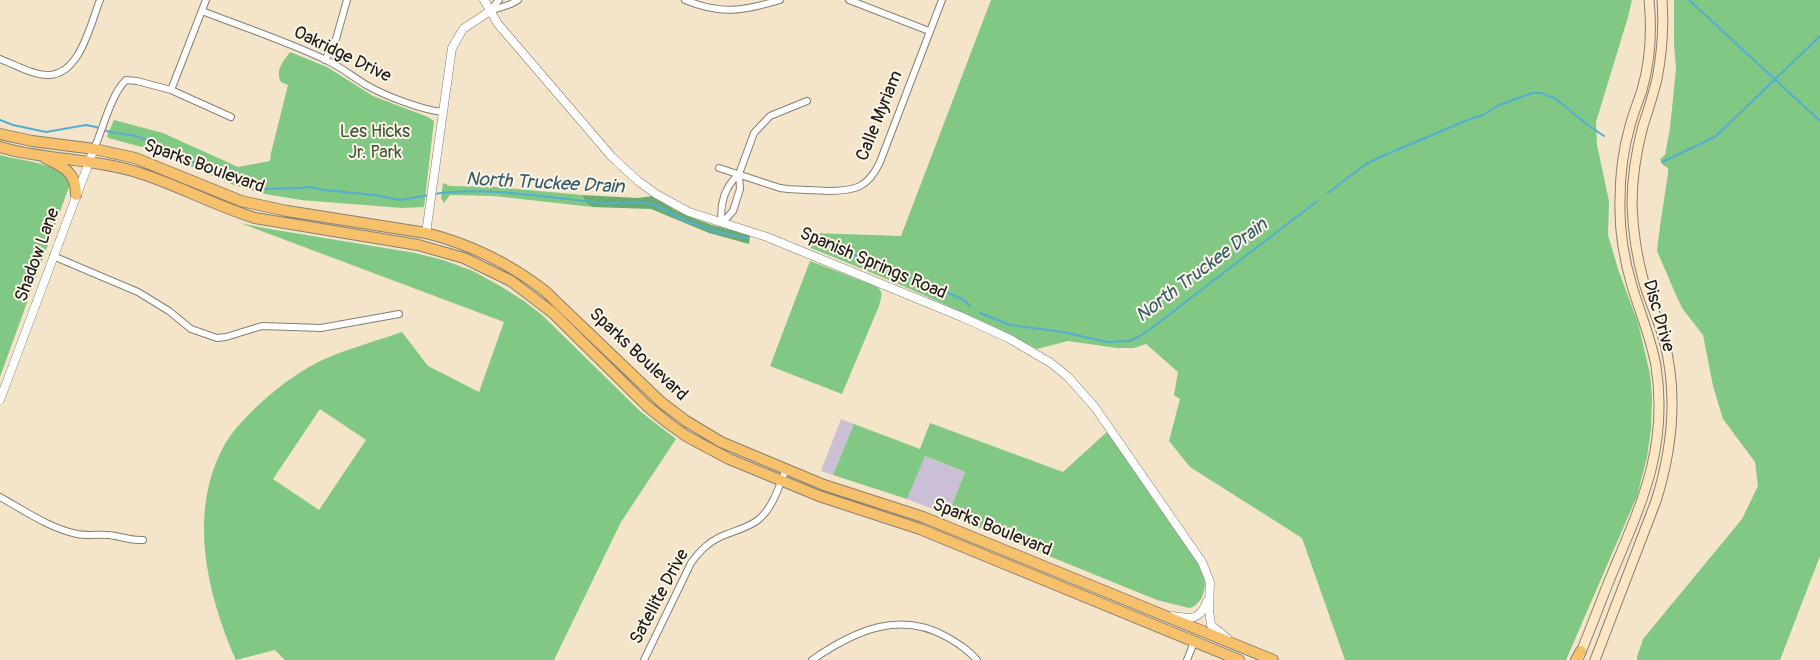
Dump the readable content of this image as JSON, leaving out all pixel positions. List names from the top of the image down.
{
  "streets": {
    "main road": ["Sparks Boulevard", "Disc Drive"],
    "street": [
      "Oakridge Drive",
      "Calle Myriam",
      "Shadow Lane",
      "Spanish Springs Road",
      "Satellite Drive"
    ]
  },
  "crossings": [
    ["Sparks Boulevard", "Shadow Lane"],
    ["Sparks Boulevard", "Spanish Springs Road"],
    ["Sparks Boulevard", "Satellite Drive"]
  ],
  "water": ["North Truckee Drain"],
  "parks": ["Les Hicks Jr. Park"]
}
